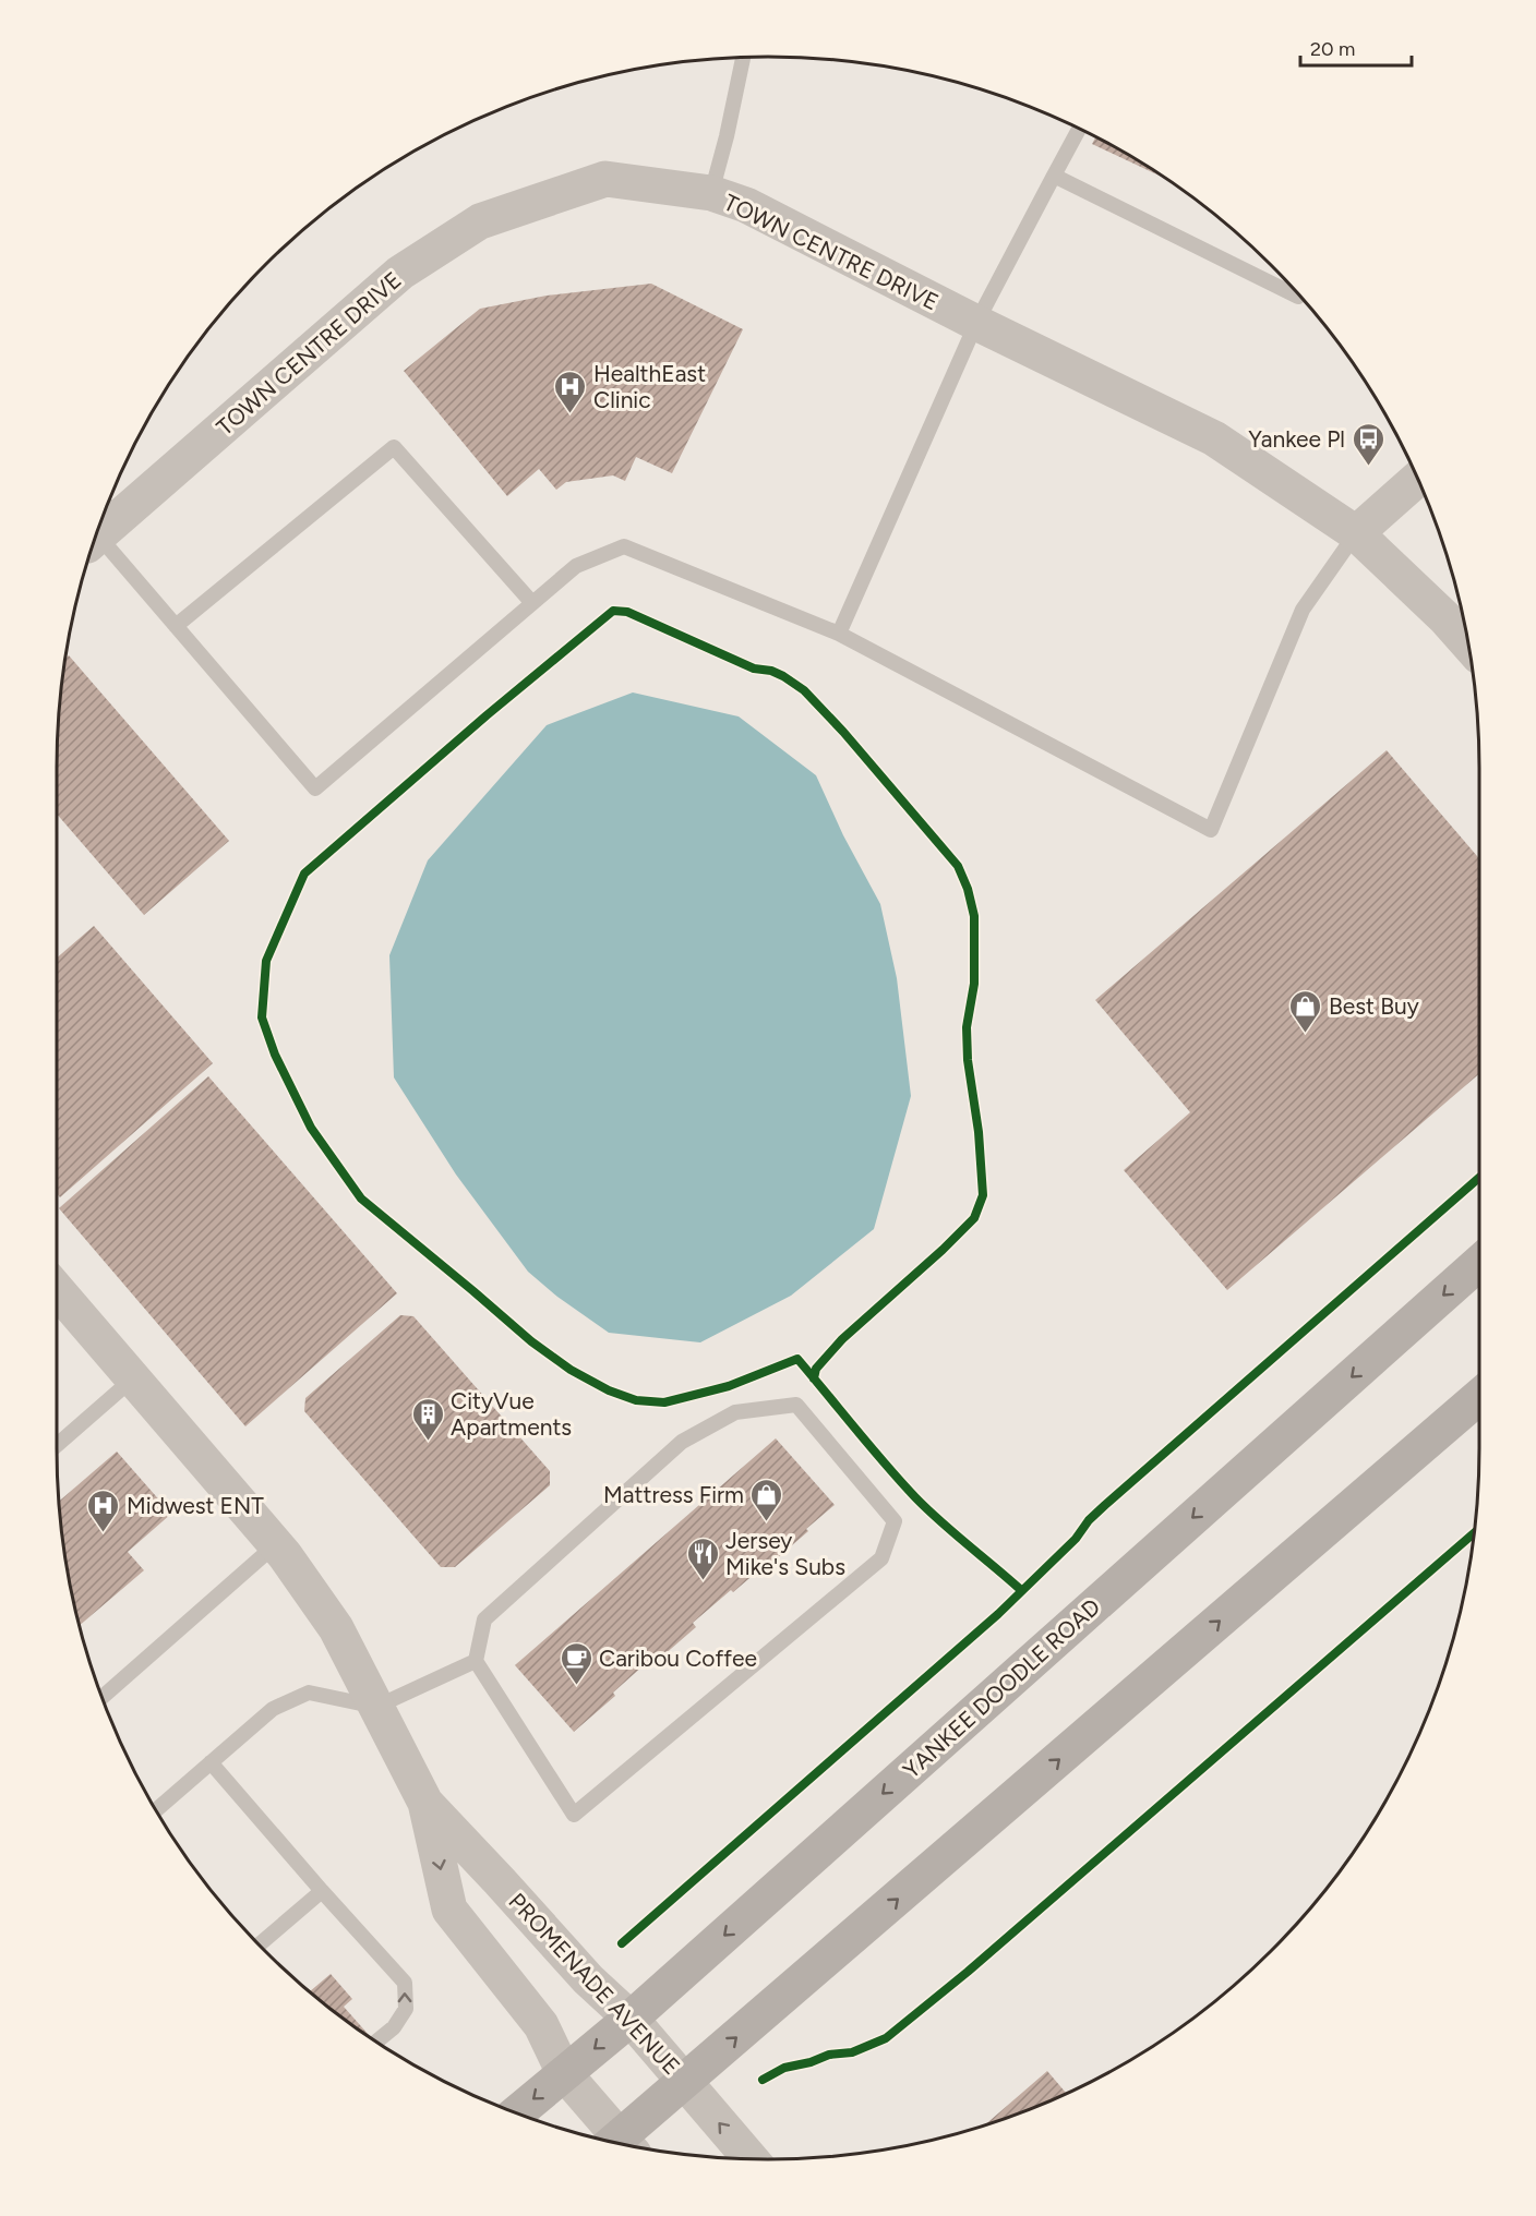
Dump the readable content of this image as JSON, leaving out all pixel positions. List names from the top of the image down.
{
  "streets": {
    "main road": ["YANKEE DOODLE ROAD"],
    "street": ["TOWN CENTRE DRIVE", "PROMENADE AVENUE"]
  },
  "crossings": [
    ["YANKEE DOODLE ROAD", "PROMENADE AVENUE"]
  ],
  "places": {
    "hospital": ["HealthEast Clinic", "Midwest ENT"],
    "bus stop": ["Yankee Pl"],
    "shop": ["Best Buy", "Mattress Firm"],
    "building": ["CityVue Apartments"],
    "restaurant": ["Jersey Mike's Subs"],
    "cafe": ["Caribou Coffee"]
  },
  "scale_bar": "20 m"
}
